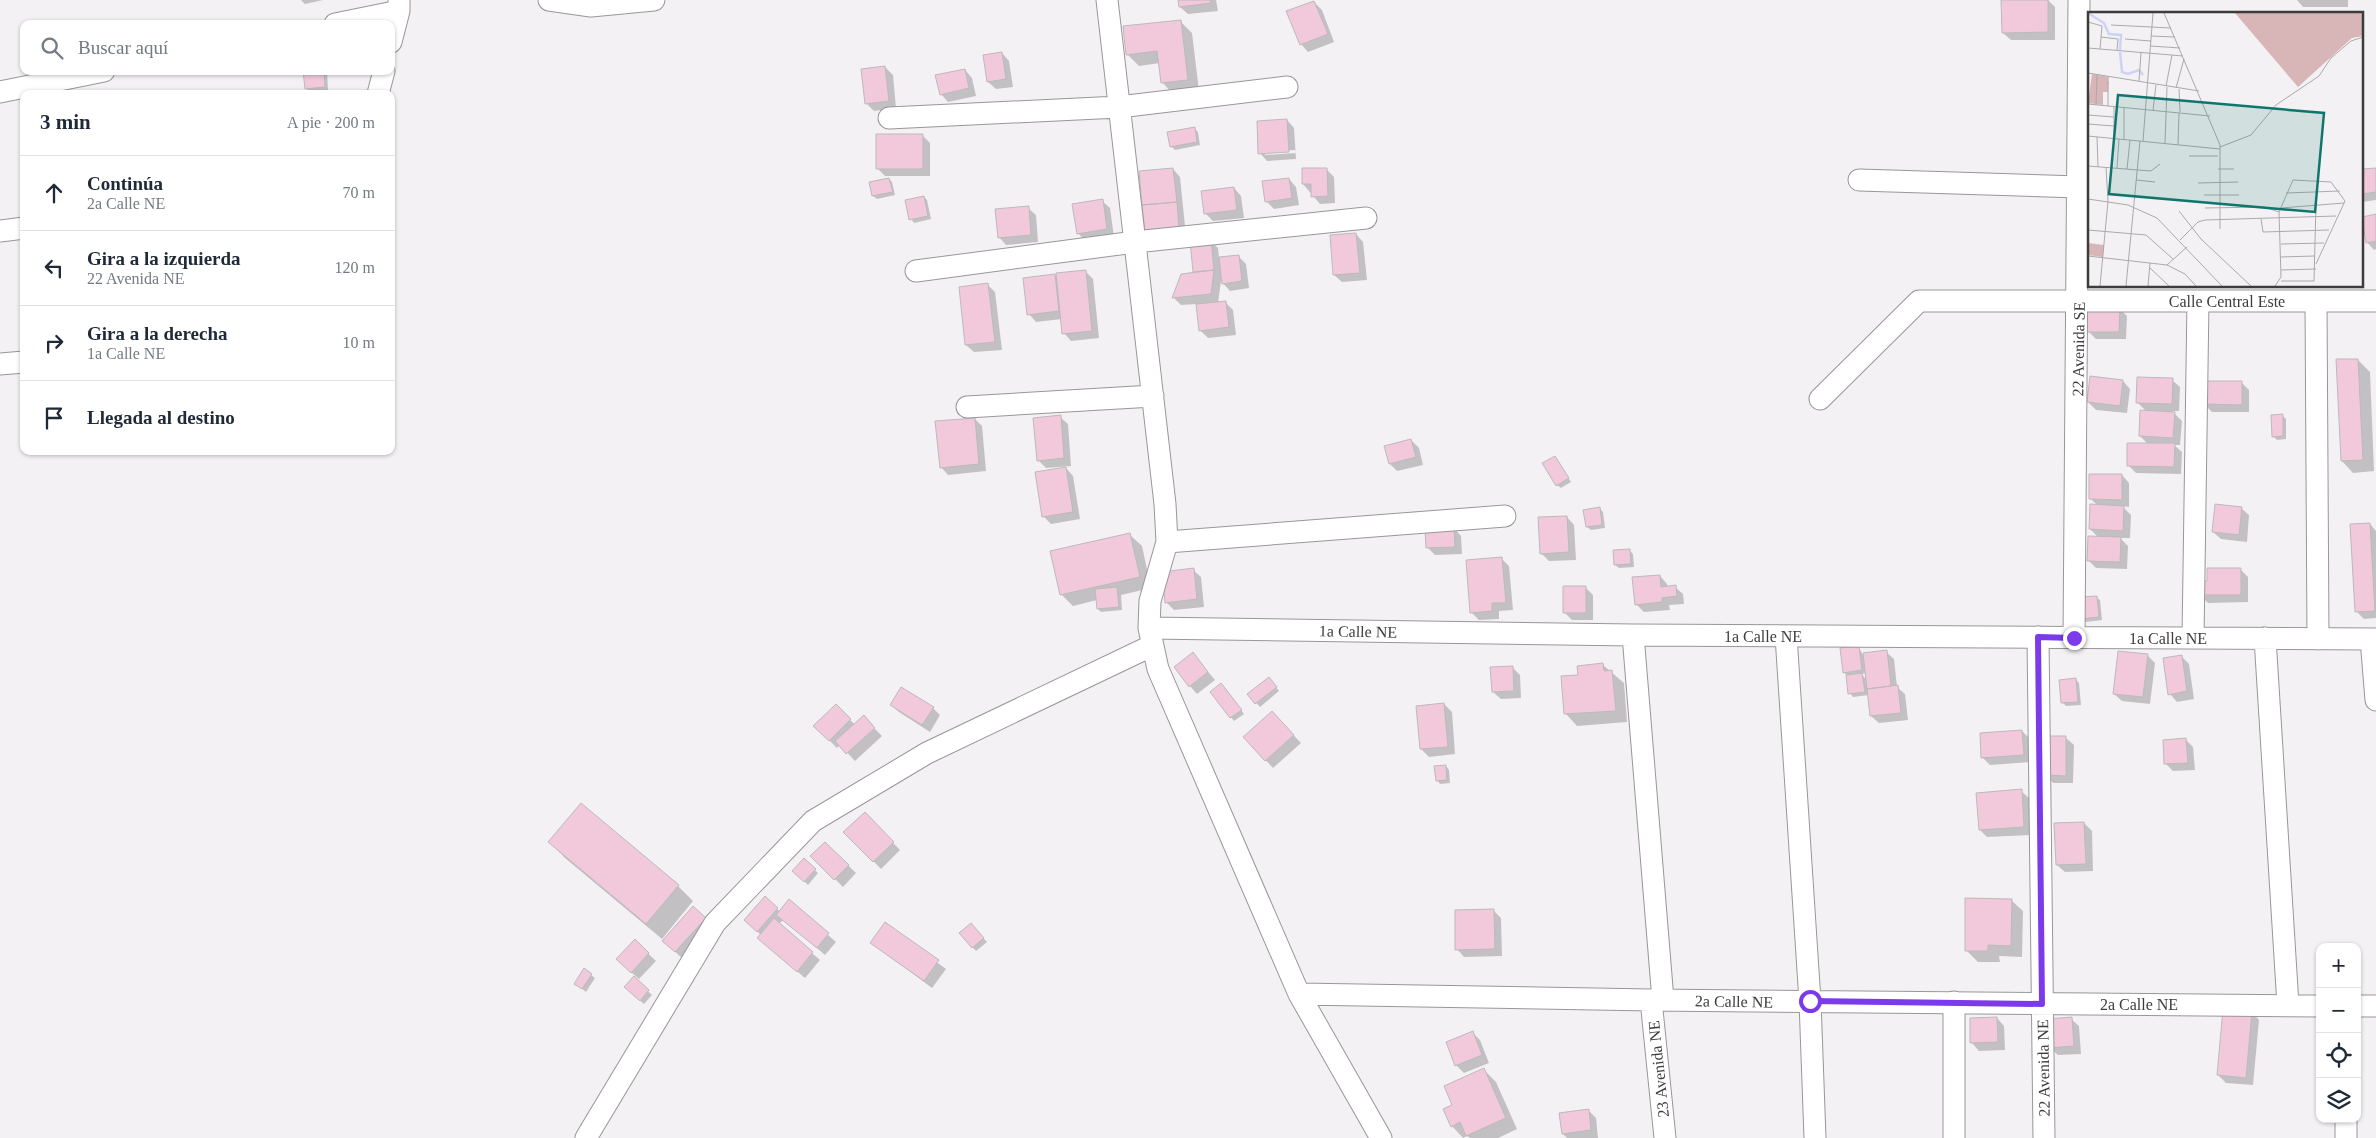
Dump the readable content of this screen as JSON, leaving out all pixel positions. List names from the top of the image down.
{
  "streets": {
    "street": [
      "Calle Central Este",
      "22 Avenida SE",
      "1a Calle NE",
      "2a Calle NE",
      "22 Avenida NE",
      "23 Avenida NE"
    ]
  },
  "crossings": [
    ["Calle Central Este", "22 Avenida SE"],
    ["22 Avenida SE", "1a Calle NE"],
    ["1a Calle NE", "22 Avenida NE"],
    ["1a Calle NE", "23 Avenida NE"],
    ["2a Calle NE", "22 Avenida NE"],
    ["2a Calle NE", "23 Avenida NE"]
  ],
  "page": {
    "search": "Buscar aquí",
    "heading": ["3 min", "A pie · 200 m"],
    "list": [
      ["Continúa", "2a Calle NE", "70 m"],
      ["Gira a la izquierda", "22 Avenida NE", "120 m"],
      ["Gira a la derecha", "1a Calle NE", "10 m"],
      "Llegada al destino"
    ],
    "map_buttons": ["+", "−"]
  }
}
